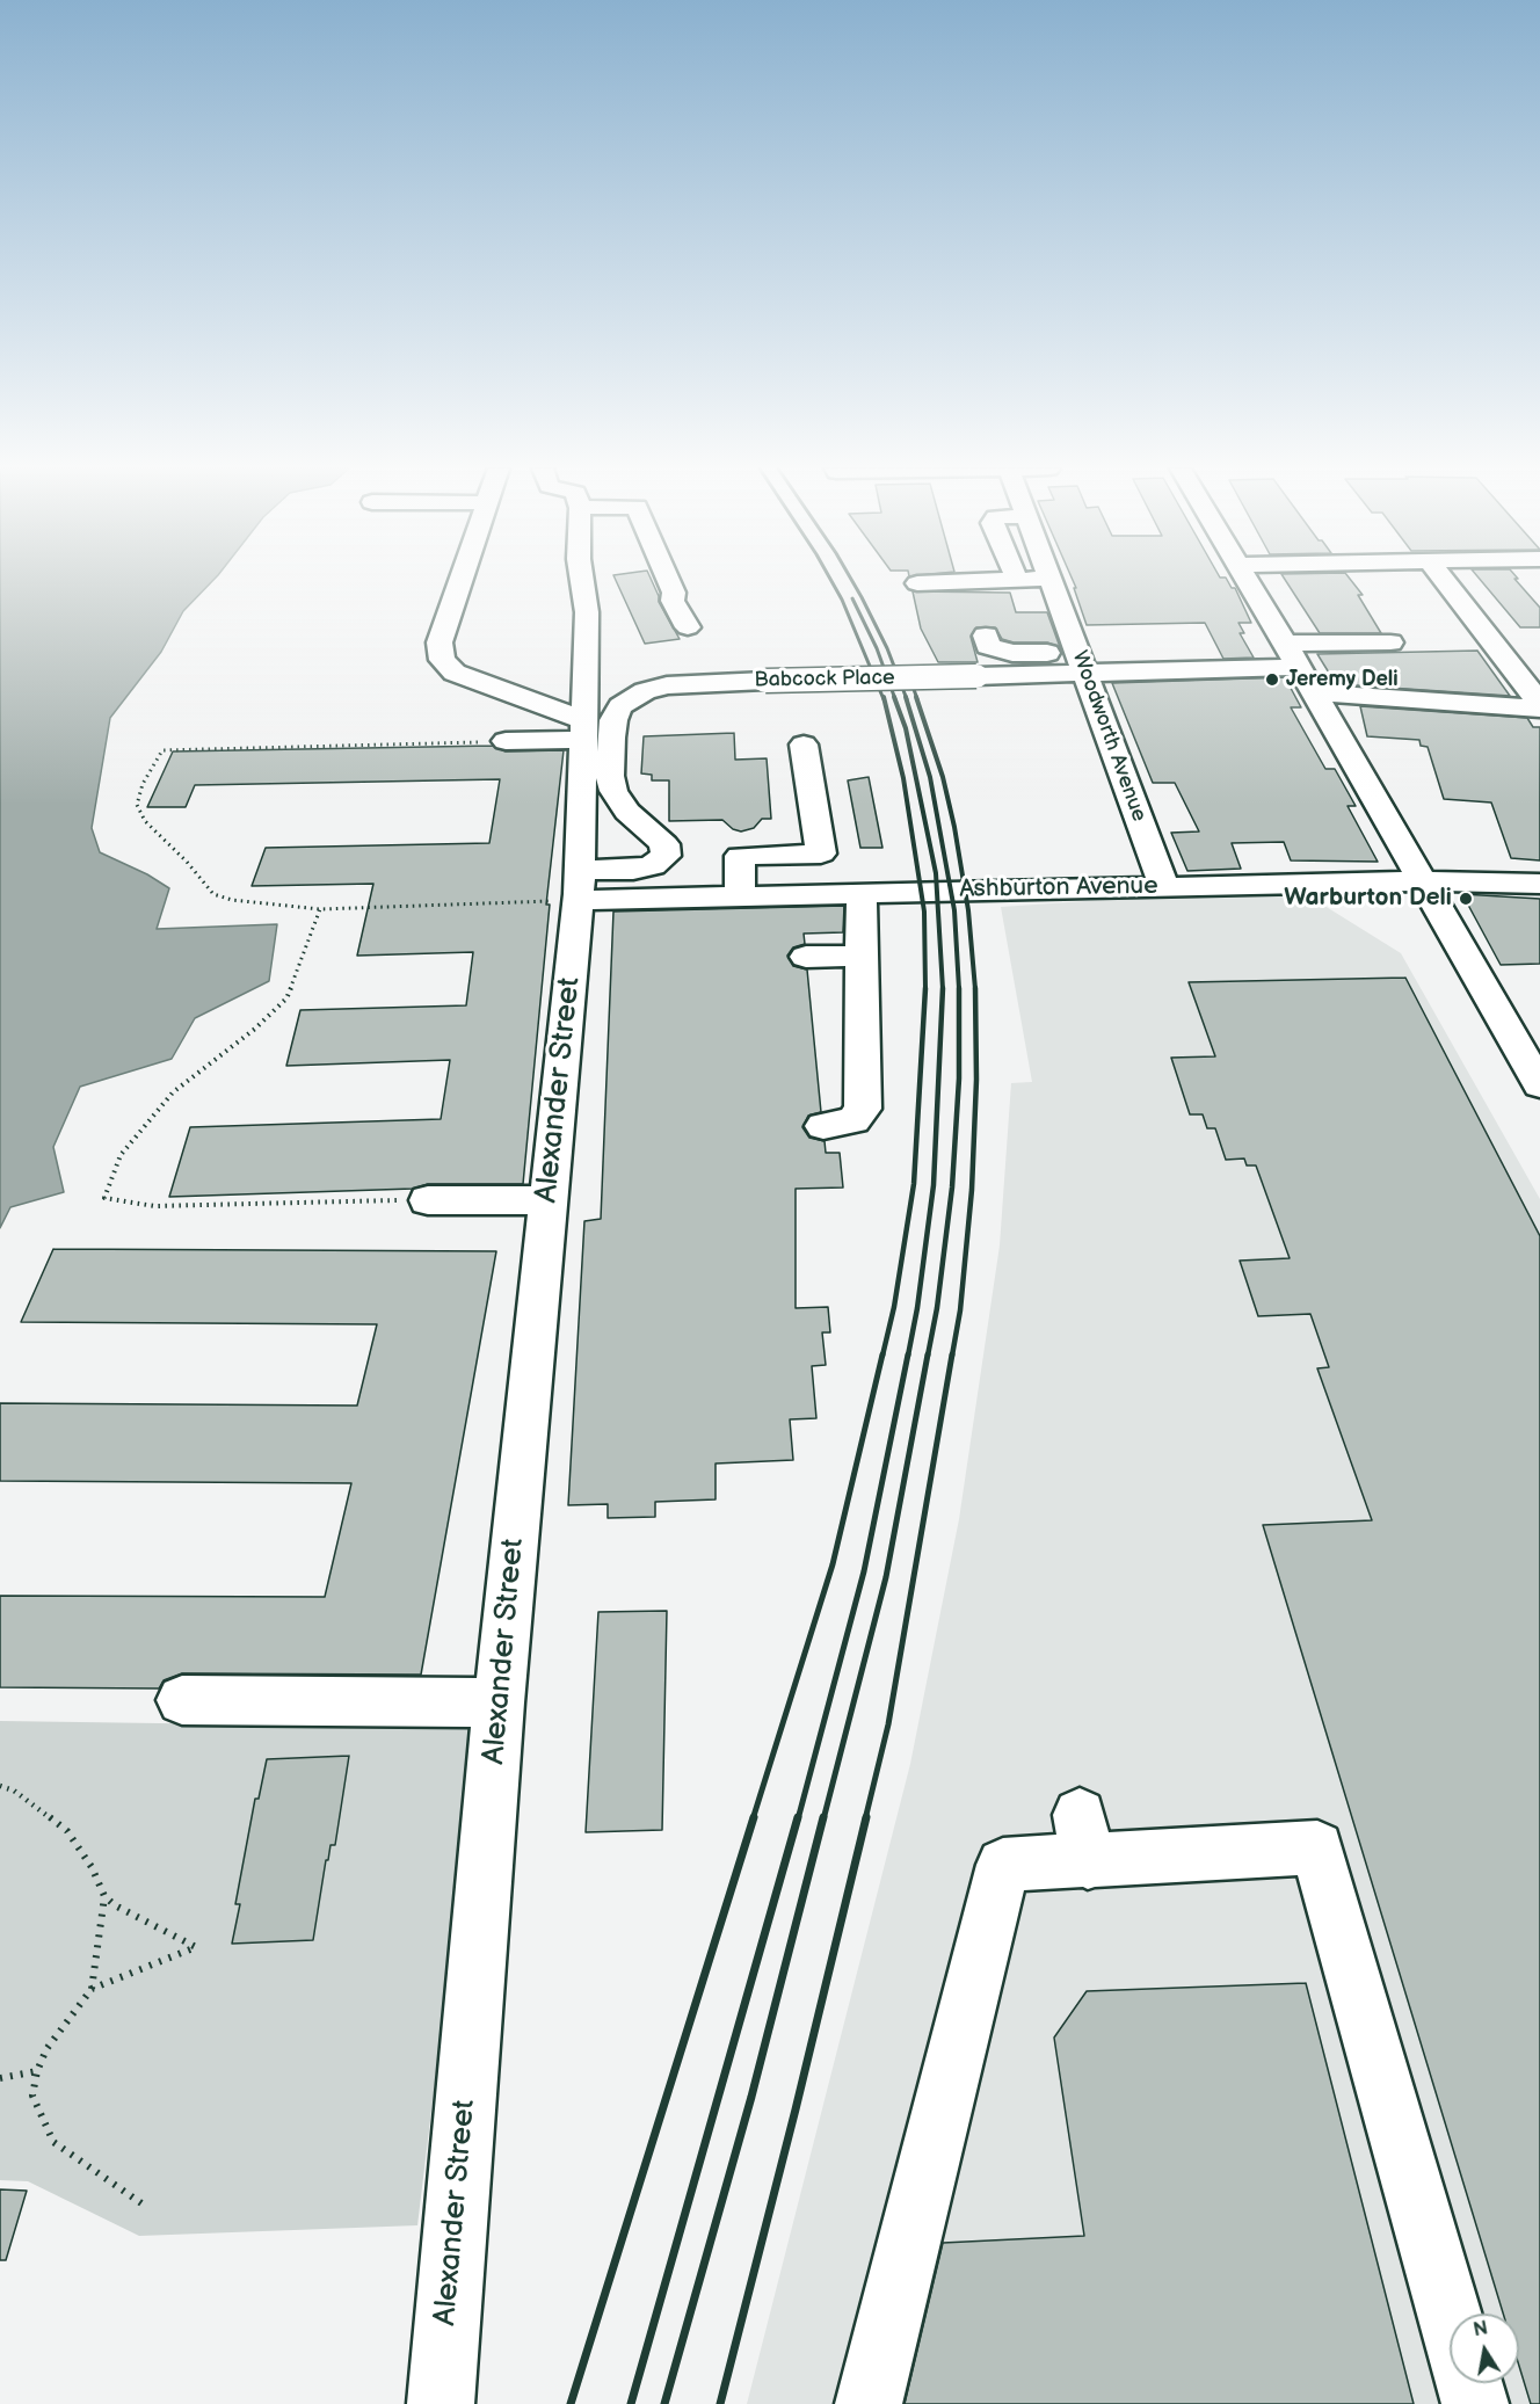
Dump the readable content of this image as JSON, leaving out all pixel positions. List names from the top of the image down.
{
  "streets": {
    "street": [
      "Babcock Place",
      "Woodworth Avenue",
      "Ashburton Avenue",
      "Alexander Street"
    ]
  },
  "crossings": [
    ["Babcock Place", "Woodworth Avenue"],
    ["Babcock Place", "Ashburton Avenue"],
    ["Babcock Place", "Alexander Street"],
    ["Woodworth Avenue", "Ashburton Avenue"],
    ["Ashburton Avenue", "Alexander Street"]
  ],
  "places": ["Jeremy Deli", "Warburton Deli"],
  "north": "top"
}
